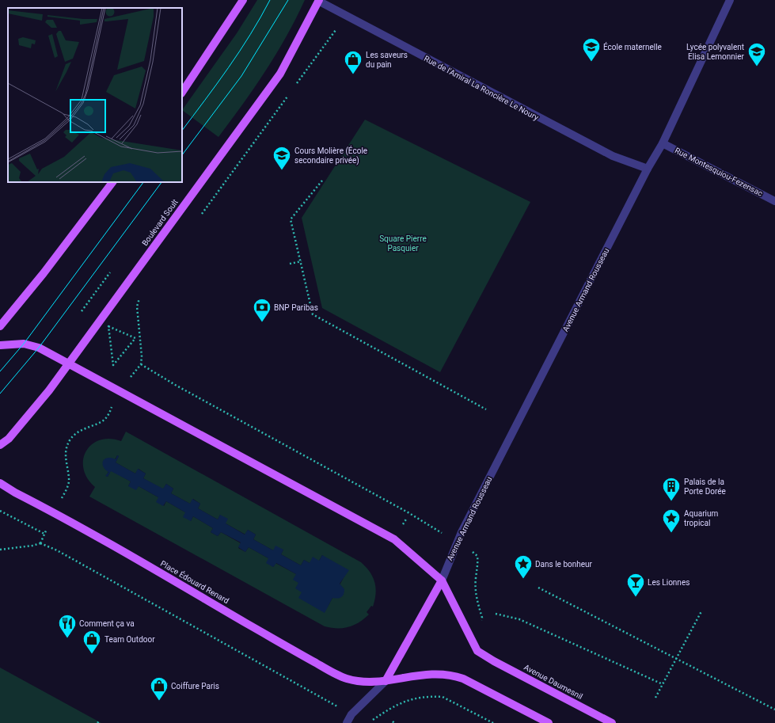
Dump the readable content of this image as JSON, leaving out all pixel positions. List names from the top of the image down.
{
  "streets": {
    "main road": ["Boulevard Soult", "Place Édouard Renard", "Avenue Daumesnil"],
    "street": ["Rue de l'Amiral La Roncière Le Noury", "Rue Montesquiou-Fezensac", "Avenue Armand Rousseau"]
  },
  "crossings": [
    ["Rue de l'Amiral La Roncière Le Noury", "Boulevard Soult"],
    ["Rue de l'Amiral La Roncière Le Noury", "Avenue Armand Rousseau"],
    ["Rue Montesquiou-Fezensac", "Avenue Armand Rousseau"],
    ["Avenue Armand Rousseau", "Avenue Daumesnil"]
  ],
  "parks": ["Square Pierre Pasquier"],
  "places": {
    "school or university": ["École maternelle", "Lycée polyvalent Elisa Lemonnier", "Cours Molière (École secondaire privée)"],
    "shop": ["Les saveurs du pain", "Team Outdoor", "Coiffure Paris"],
    "bank": ["BNP Paribas"],
    "building": ["Palais de la Porte Dorée"],
    "place": ["Aquarium tropical", "Dans le bonheur"],
    "bar": ["Les Lionnes"],
    "restaurant": ["Comment ça va"]
  }
}
